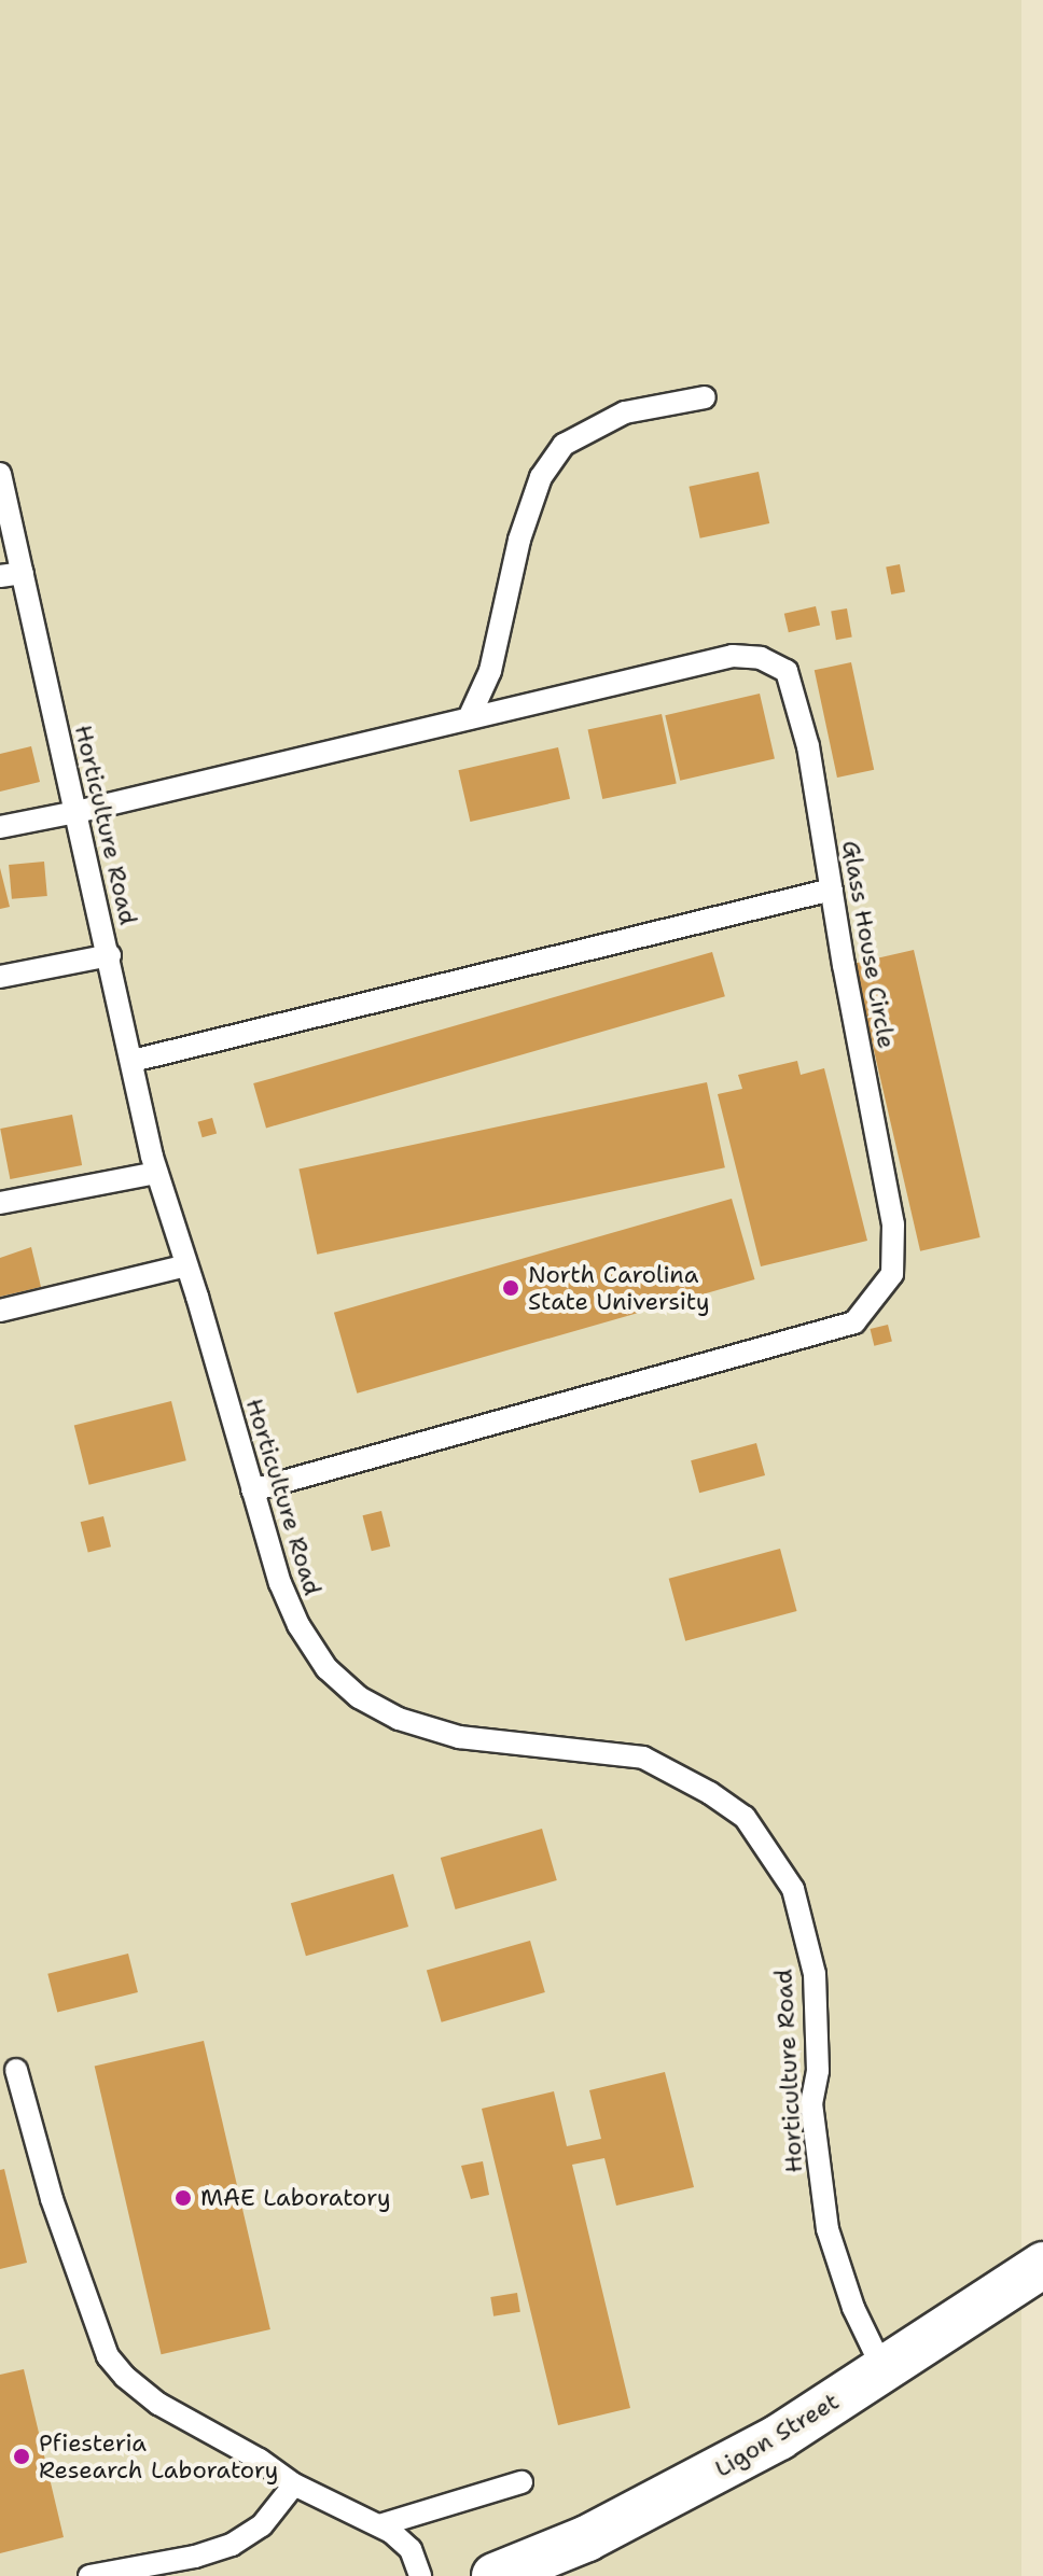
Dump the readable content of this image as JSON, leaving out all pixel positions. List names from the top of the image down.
{
  "streets": {
    "street": ["Ligon Street"],
    "lane": ["Horticulture Road", "Glass House Circle"]
  },
  "crossings": [
    ["Horticulture Road", "Glass House Circle"],
    ["Horticulture Road", "Ligon Street"]
  ],
  "places": ["North Carolina State University", "MAE Laboratory", "Pfiesteria Research Laboratory"]
}
